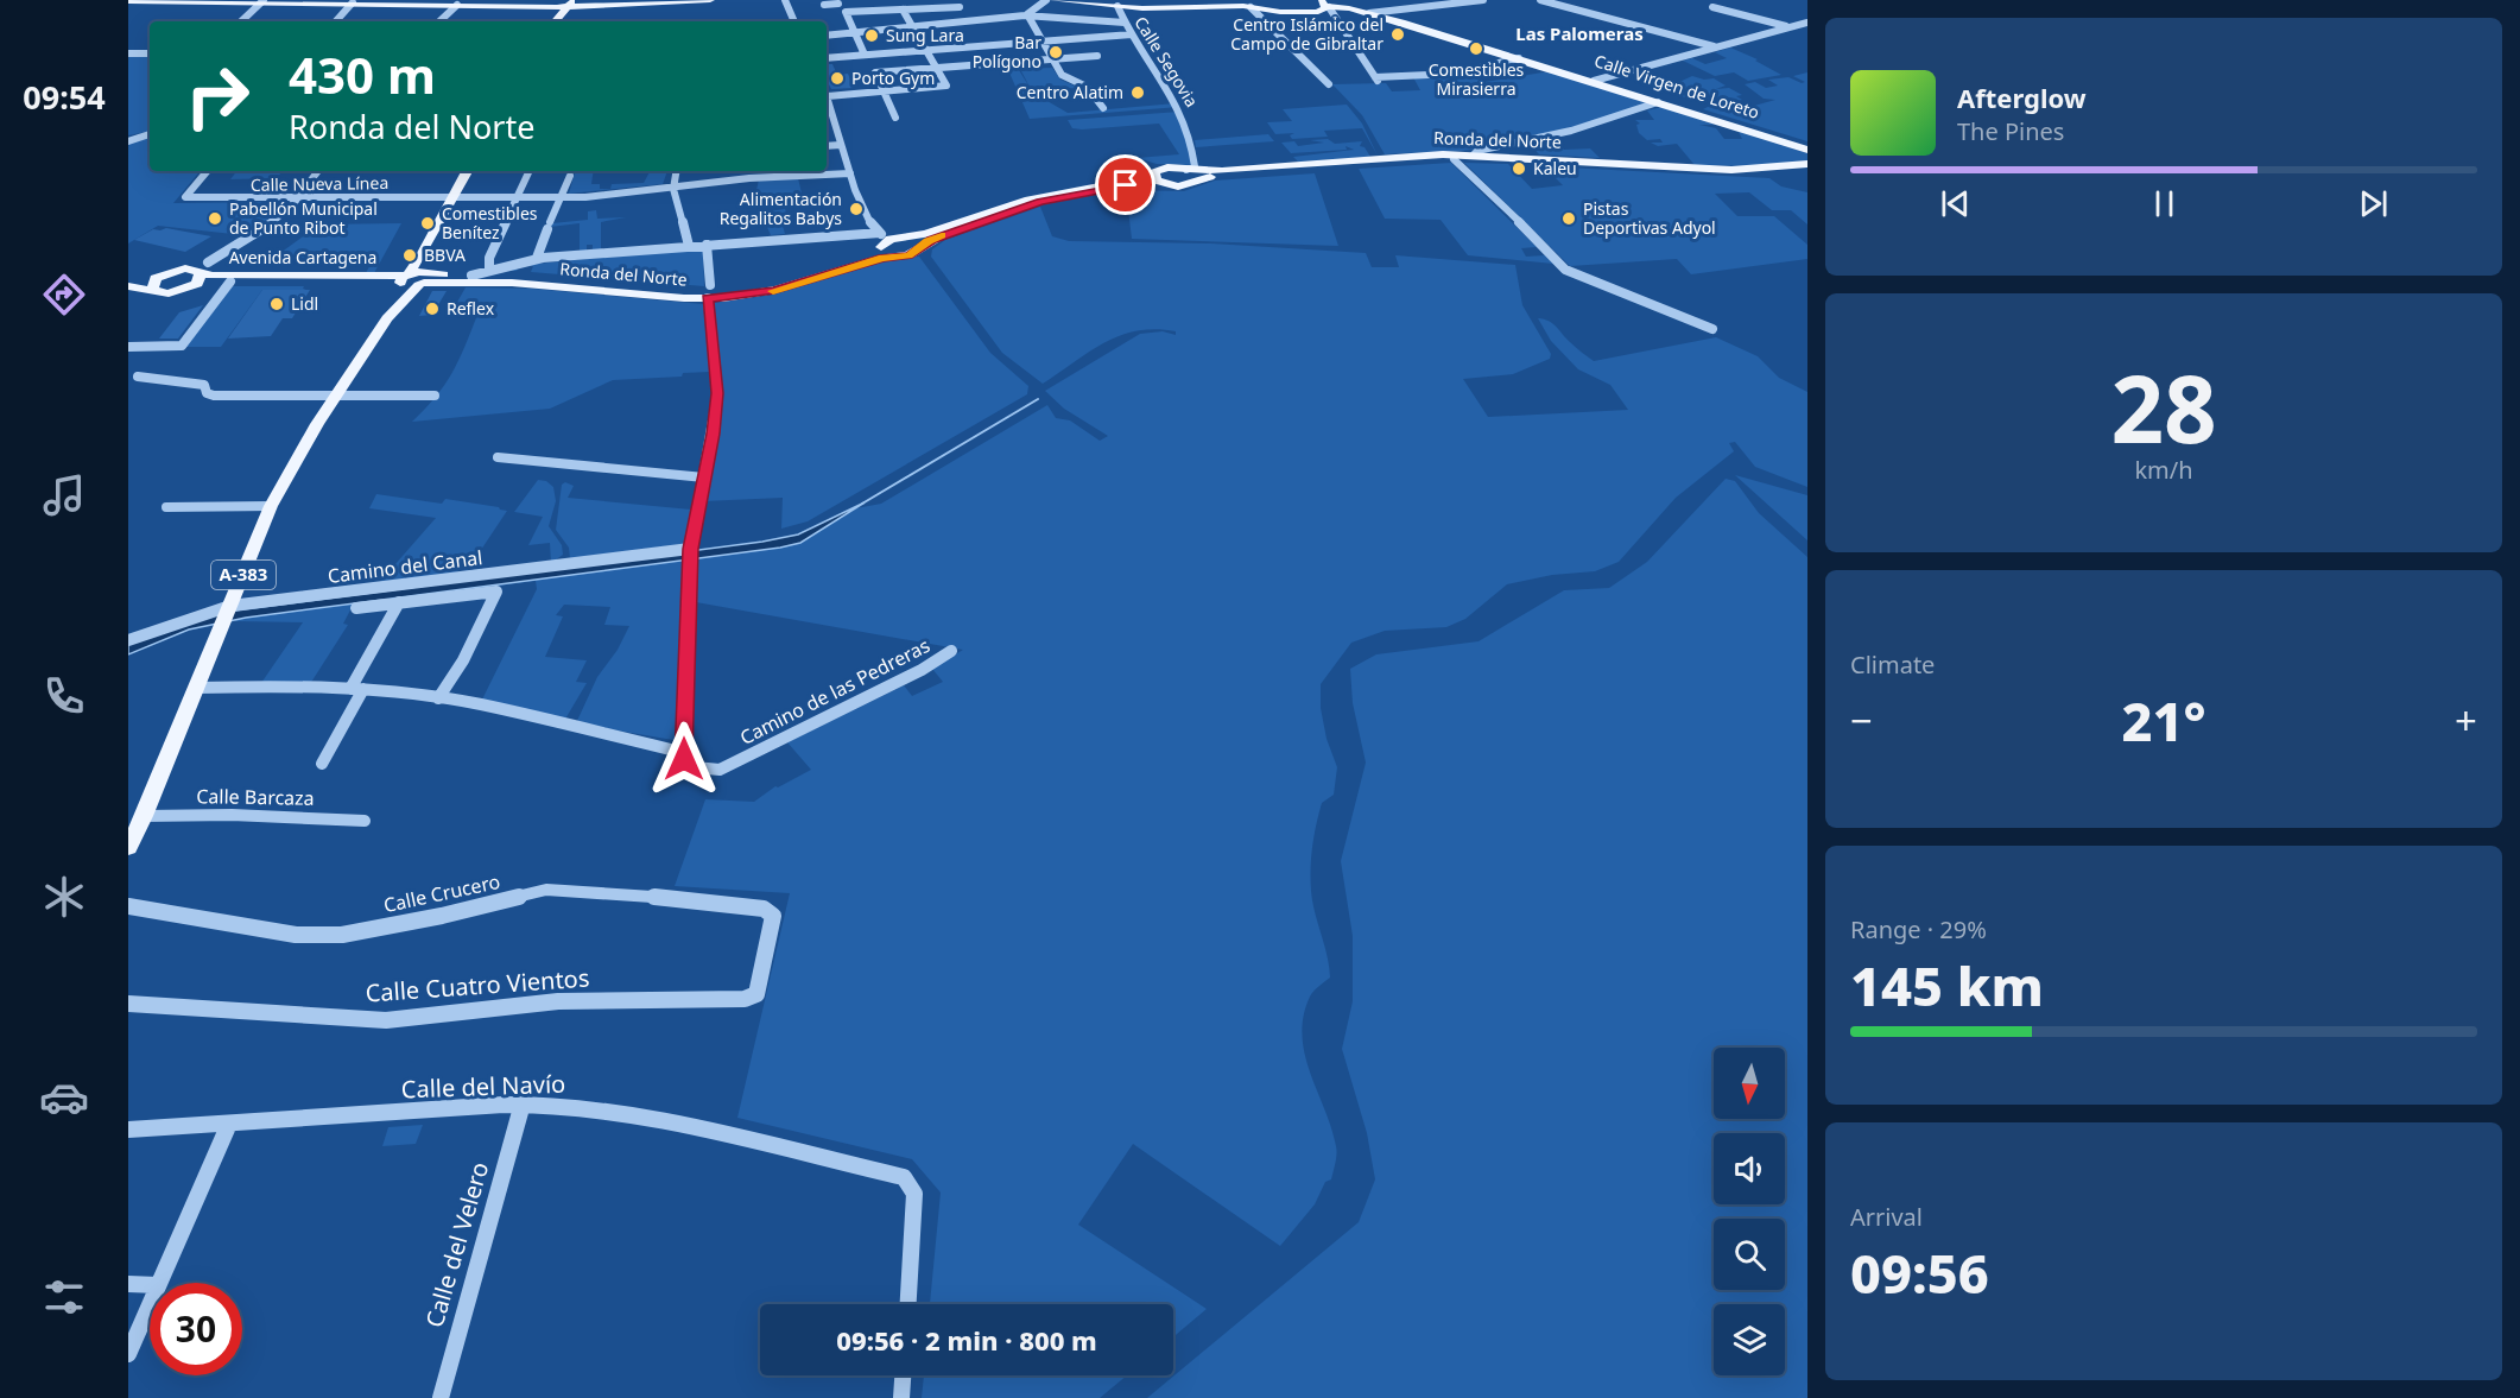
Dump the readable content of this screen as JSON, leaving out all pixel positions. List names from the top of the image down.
{
  "streets": {
    "main road": [
      "Calle Virgen de Loreto",
      "Ronda del Norte",
      "Avenida Cartagena",
      "A-383"
    ],
    "street": [
      "Calle Segovia",
      "Calle Nueva Línea",
      "Camino del Canal",
      "Camino de las Pedreras",
      "Calle Barcaza",
      "Calle Crucero",
      "Calle Cuatro Vientos",
      "Calle del Navío",
      "Calle del Velero"
    ]
  },
  "crossings": [
    ["Calle Segovia", "Calle Virgen de Loreto"],
    ["Calle Segovia", "Ronda del Norte"],
    ["Ronda del Norte", "A-383"],
    ["Avenida Cartagena", "A-383"],
    ["Camino del Canal", "A-383"],
    ["A-383", "Camino de las Pedreras"],
    ["A-383", "Calle Barcaza"],
    ["Calle Crucero", "Calle Cuatro Vientos"],
    ["Calle del Navío", "Calle del Velero"]
  ],
  "districts": ["Las Palomeras"],
  "places": [
    "Centro Islámico del Campo de Gibraltar",
    "Sung Lara",
    "Comestibles Mirasierra",
    "Bar Polígono",
    "Porto Gym",
    "Centro Alatim",
    "Kaleu",
    "Alimentación Regalitos Babys",
    "Pabellón Municipal de Punto Ribot",
    "Pistas Deportivas Adyol",
    "Comestibles Benítez",
    "BBVA",
    "Lidl",
    "Reflex"
  ],
  "north": "bottom",
  "page": {
    "tabs": "09:54",
    "turn": ["430 m", "Ronda del Norte"],
    "song": ["Afterglow", "The Pines"],
    "tile": [
      ["28", "km/h"],
      "Climate",
      ["Range · 29%", "145 km"],
      ["Arrival", "09:56"]
    ],
    "heat": ["−", "21°", "+"],
    "limit": "30",
    "trip": "09:56 · 2 min · 800 m"
  }
}
